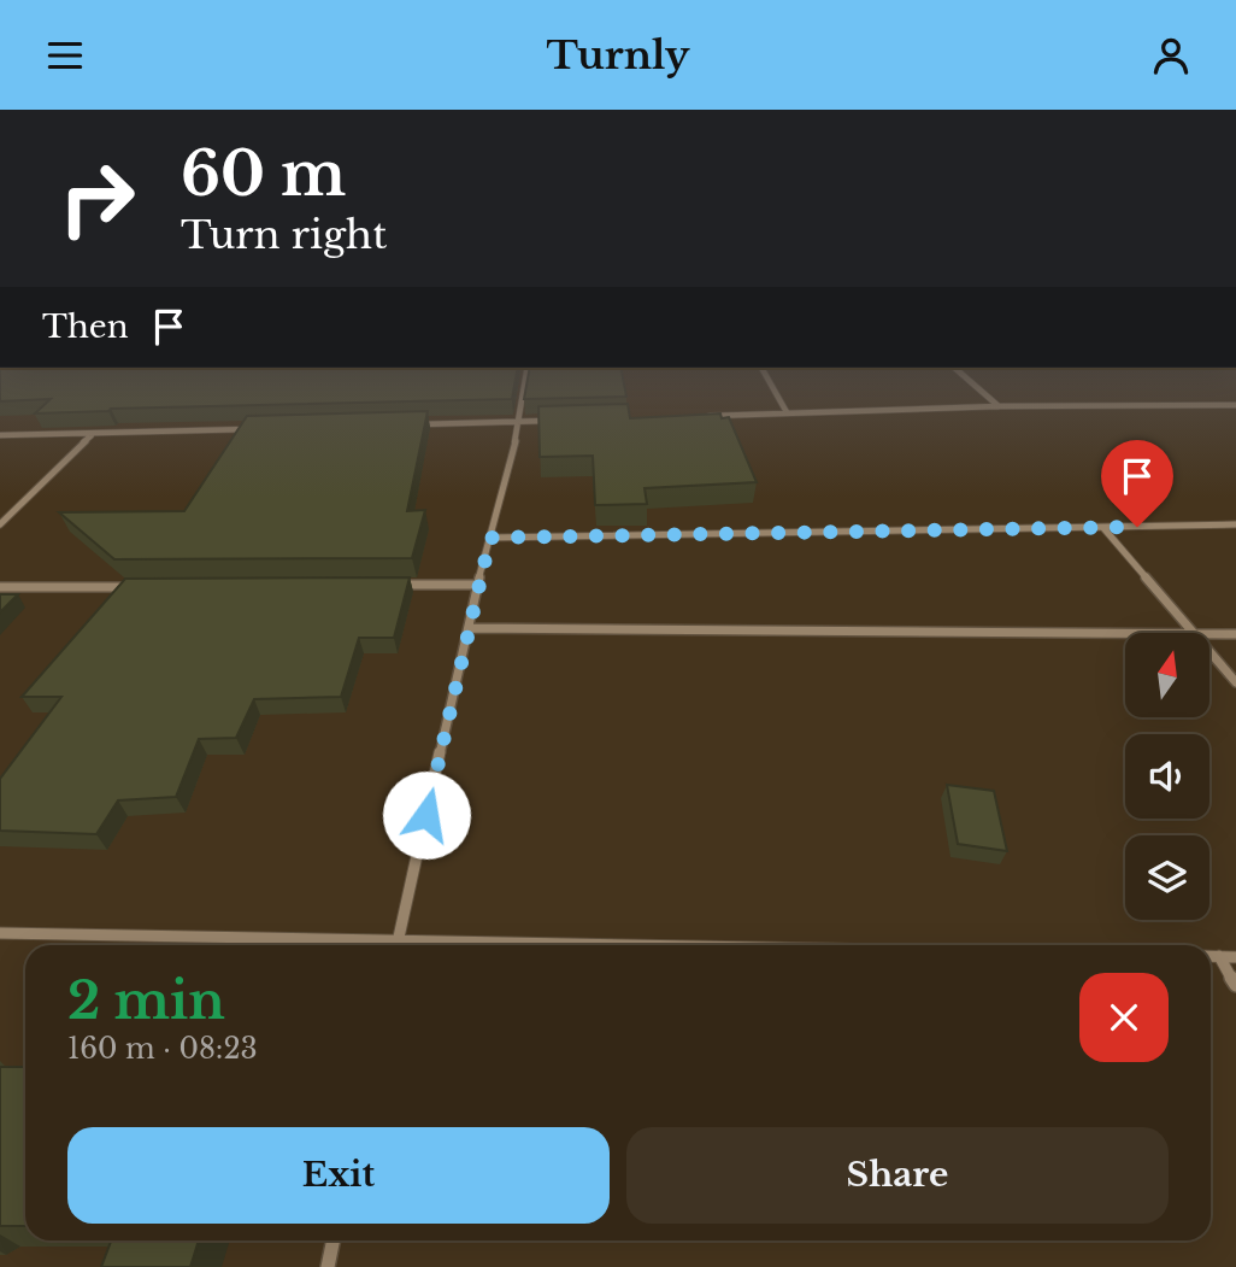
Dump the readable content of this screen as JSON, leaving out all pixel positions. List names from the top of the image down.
{
  "north": "top",
  "page": {
    "header": "Turnly",
    "turn": ["60 m", "Turn right"],
    "then": "Then",
    "heading": ["2 min", "160 m · 08:23"],
    "buttons": ["Exit", "Share"]
  }
}
